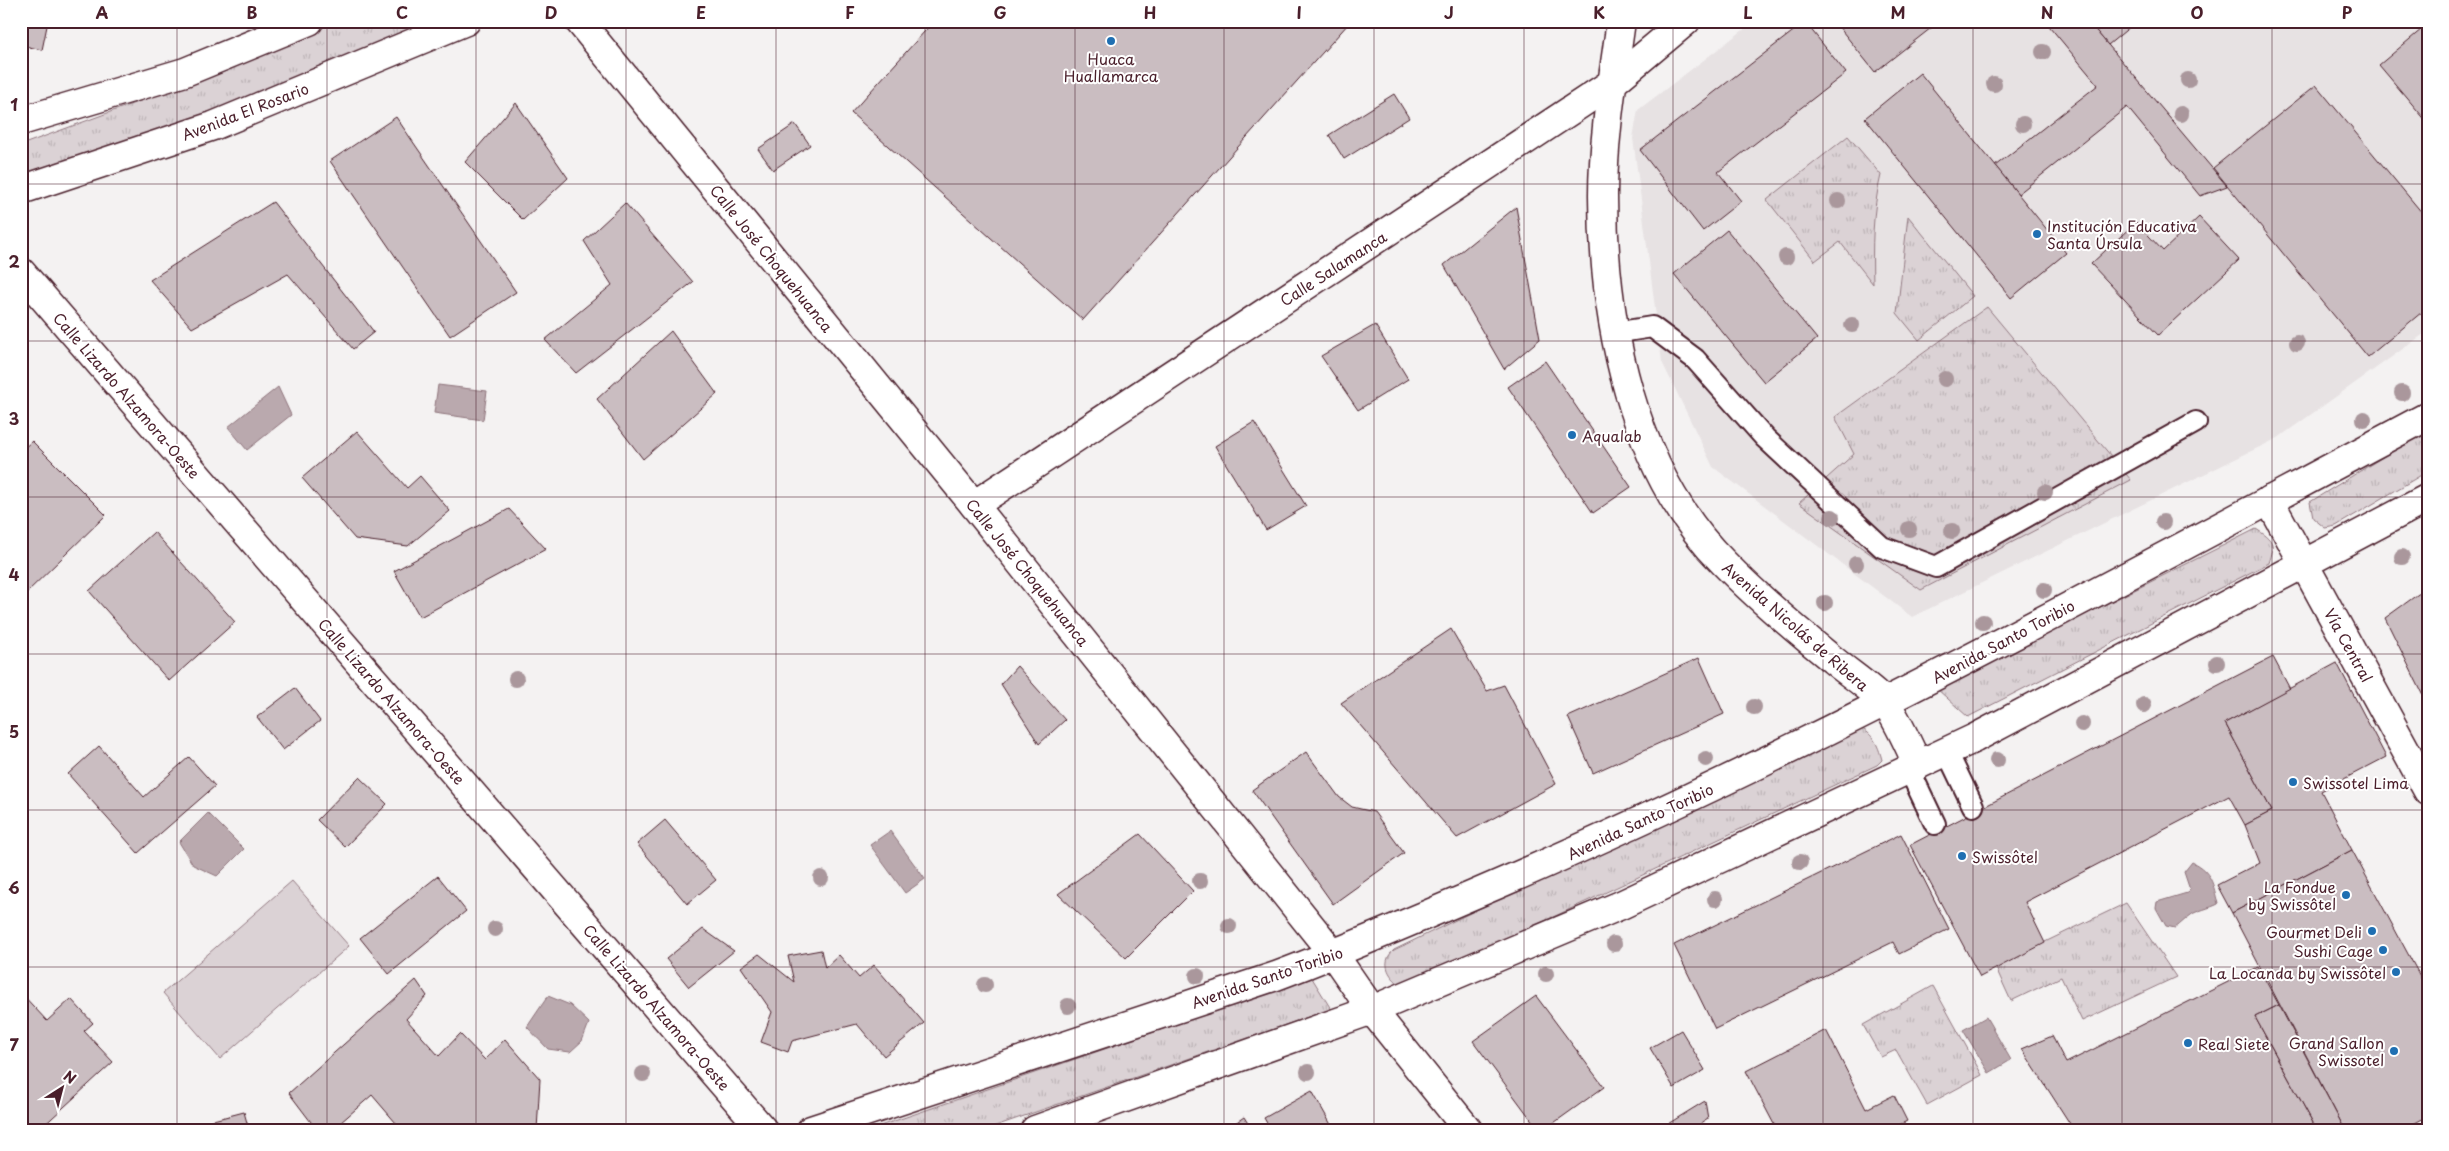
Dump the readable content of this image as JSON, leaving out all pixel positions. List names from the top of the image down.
{
  "streets": {
    "street": [
      "Avenida El Rosario",
      "Calle José Choquehuanca",
      "Calle Salamanca",
      "Calle Lizardo Alzamora-Oeste",
      "Avenida Nicolás de Ribera",
      "Avenida Santo Toribio",
      "Vía Central"
    ]
  },
  "crossings": [
    ["Calle José Choquehuanca", "Calle Salamanca"],
    ["Calle José Choquehuanca", "Avenida Santo Toribio"],
    ["Calle Salamanca", "Avenida Nicolás de Ribera"],
    ["Avenida Nicolás de Ribera", "Avenida Santo Toribio"],
    ["Avenida Santo Toribio", "Vía Central"]
  ],
  "places": [
    "Huaca Huallamarca",
    "Institución Educativa Santa Úrsula",
    "Aqualab",
    "Swissotel Lima",
    "Swissôtel",
    "La Fondue by Swissôtel",
    "Gourmet Deli",
    "Sushi Cage",
    "La Locanda by Swissôtel",
    "Real Siete",
    "Grand Sallon Swissotel"
  ],
  "north": "top right",
  "grid": {
    "columns": [
      "A",
      "B",
      "C",
      "D",
      "E",
      "F",
      "G",
      "H",
      "I",
      "J",
      "K",
      "L",
      "M",
      "N",
      "O",
      "P"
    ],
    "rows": [
      "1",
      "2",
      "3",
      "4",
      "5",
      "6",
      "7"
    ]
  }
}
